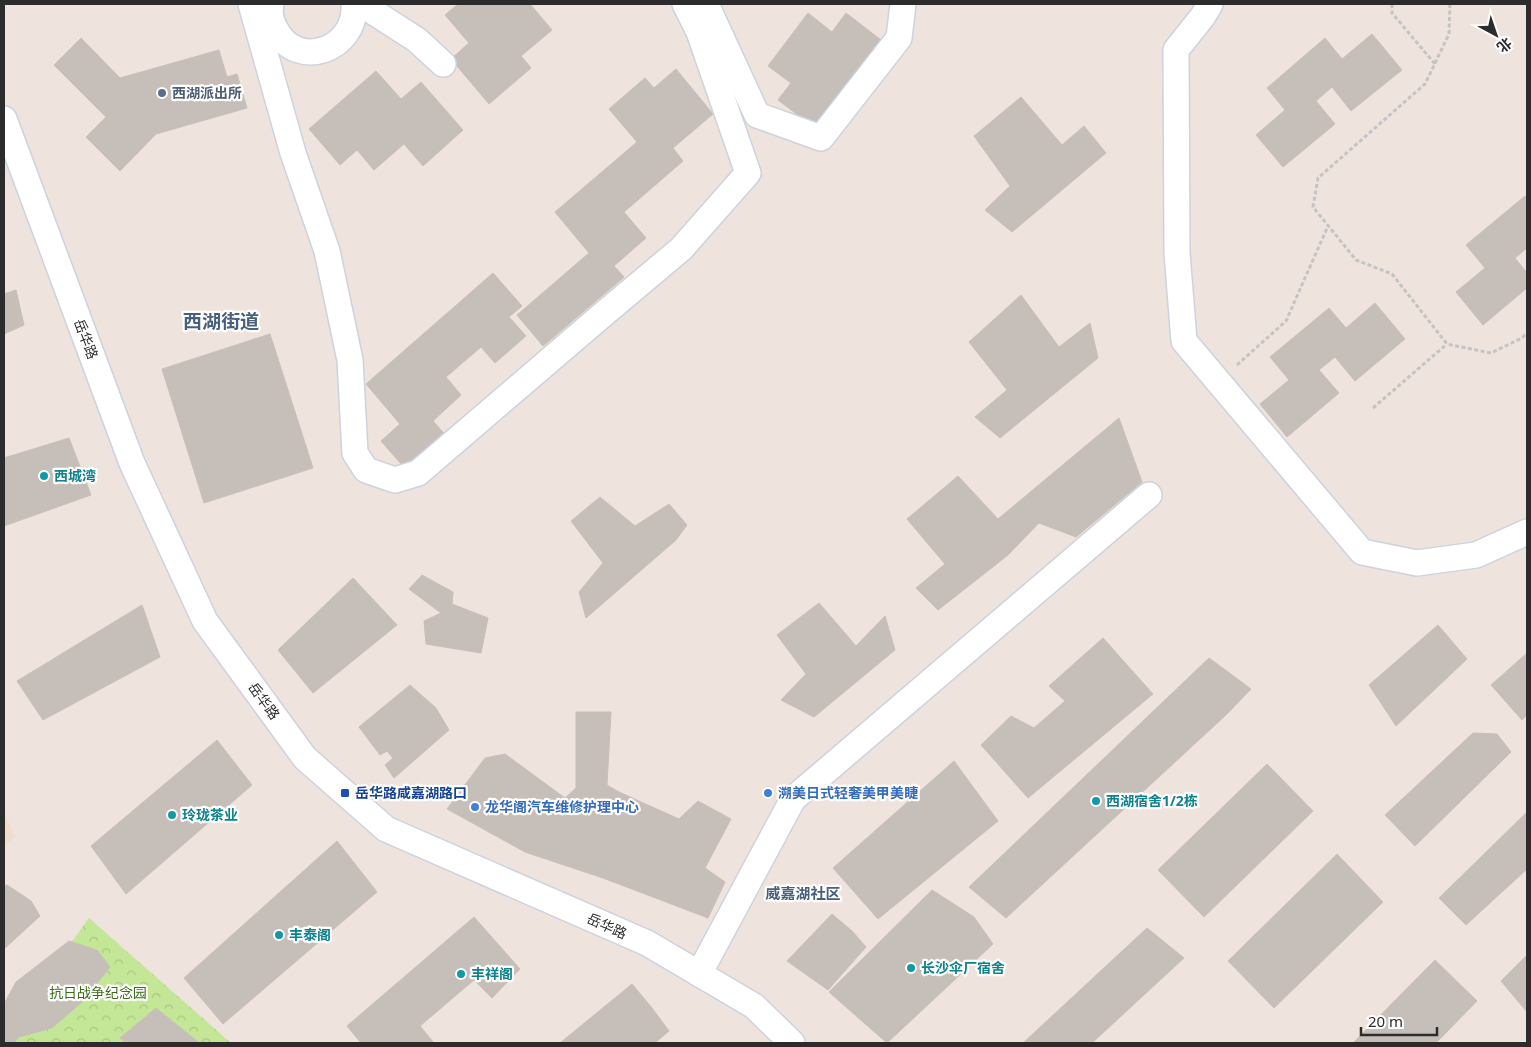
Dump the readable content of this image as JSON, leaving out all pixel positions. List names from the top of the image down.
{
  "streets": {
    "street": ["岳华路"]
  },
  "districts": ["西湖街道", "威嘉湖社区"],
  "parks": ["抗日战争纪念园"],
  "places": {
    "other": [
      "西湖派出所",
      "西城湾",
      "溯美日式轻奢美甲美睫",
      "西湖宿舍1/2栋",
      "龙华阁汽车维修护理中心",
      "玲珑茶业",
      "丰泰阁",
      "长沙伞厂宿舍",
      "丰祥阁"
    ],
    "transit": ["岳华路咸嘉湖路口"]
  },
  "scale_bar": "20 m",
  "north": "bottom right"
}
